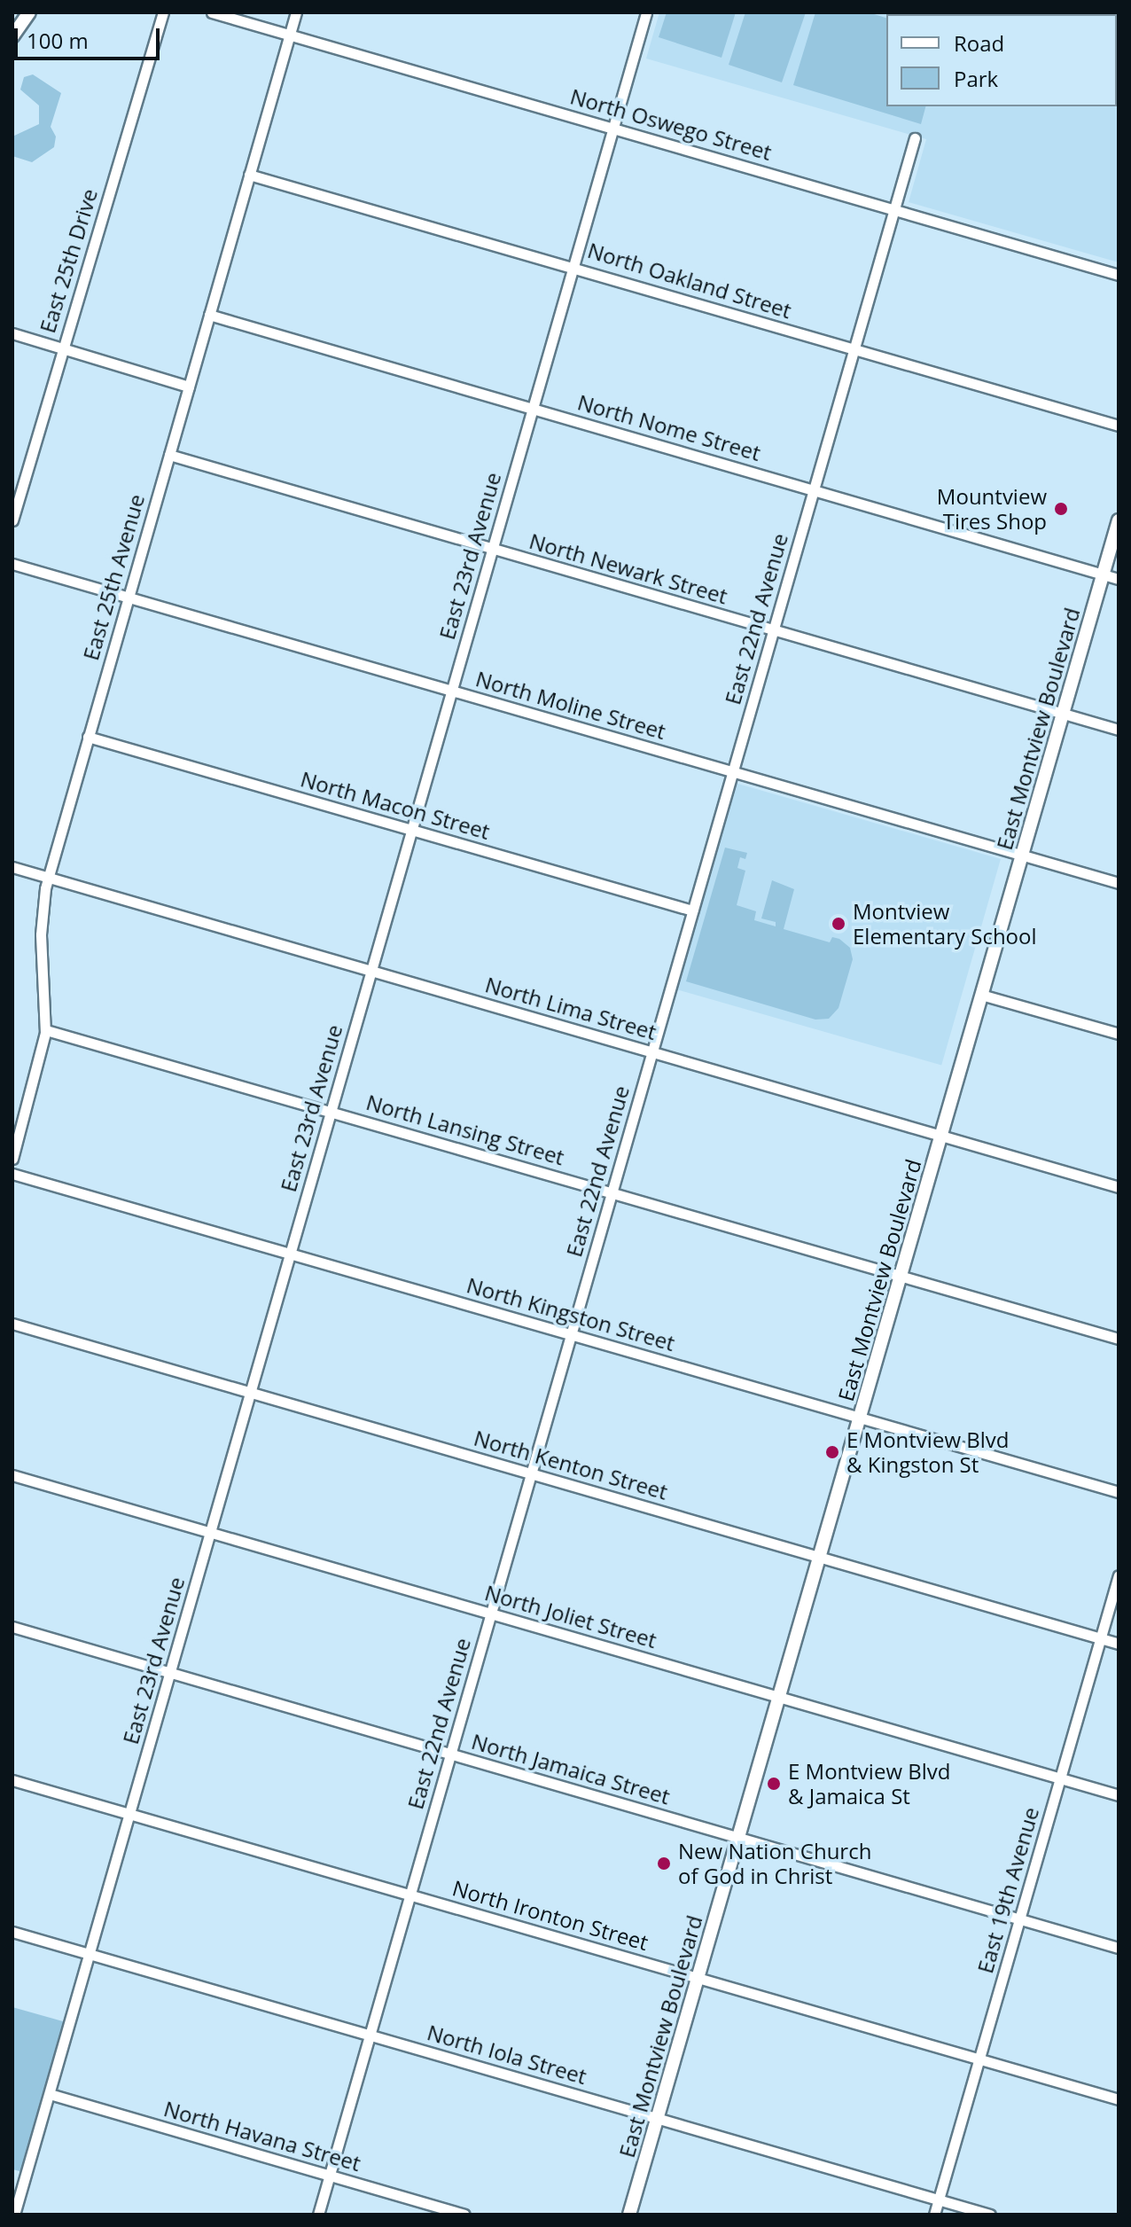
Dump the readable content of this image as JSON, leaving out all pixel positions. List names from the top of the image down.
{
  "streets": {
    "main road": ["East Montview Boulevard"],
    "street": [
      "North Oswego Street",
      "East 25th Drive",
      "North Oakland Street",
      "North Nome Street",
      "East 23rd Avenue",
      "North Newark Street",
      "East 25th Avenue",
      "East 22nd Avenue",
      "North Moline Street",
      "North Macon Street",
      "North Lima Street",
      "North Lansing Street",
      "North Kingston Street",
      "North Kenton Street",
      "North Joliet Street",
      "North Jamaica Street",
      "East 19th Avenue",
      "North Ironton Street",
      "North Iola Street",
      "North Havana Street"
    ]
  },
  "crossings": [
    ["North Oswego Street", "East 23rd Avenue"],
    ["North Oswego Street", "East 25th Avenue"],
    ["North Oswego Street", "East 22nd Avenue"],
    ["North Oakland Street", "East 23rd Avenue"],
    ["North Oakland Street", "East 25th Avenue"],
    ["North Oakland Street", "East 22nd Avenue"],
    ["North Nome Street", "East 23rd Avenue"],
    ["North Nome Street", "East 25th Avenue"],
    ["North Nome Street", "East 22nd Avenue"],
    ["North Nome Street", "East Montview Boulevard"],
    ["East 23rd Avenue", "North Newark Street"],
    ["East 23rd Avenue", "North Moline Street"],
    ["East 23rd Avenue", "North Macon Street"],
    ["East 23rd Avenue", "North Lima Street"],
    ["East 23rd Avenue", "North Lansing Street"],
    ["East 23rd Avenue", "North Kingston Street"],
    ["East 23rd Avenue", "North Kenton Street"],
    ["East 23rd Avenue", "North Joliet Street"],
    ["East 23rd Avenue", "North Jamaica Street"],
    ["East 23rd Avenue", "North Ironton Street"],
    ["East 23rd Avenue", "North Iola Street"],
    ["East 23rd Avenue", "North Havana Street"],
    ["North Newark Street", "East 25th Avenue"],
    ["North Newark Street", "East 22nd Avenue"],
    ["North Newark Street", "East Montview Boulevard"],
    ["East 25th Avenue", "North Moline Street"],
    ["East 25th Avenue", "North Macon Street"],
    ["East 25th Avenue", "North Lima Street"],
    ["East 25th Avenue", "North Lansing Street"],
    ["East 22nd Avenue", "North Moline Street"],
    ["East 22nd Avenue", "North Macon Street"],
    ["East 22nd Avenue", "North Lima Street"],
    ["East 22nd Avenue", "North Lansing Street"],
    ["East 22nd Avenue", "North Kingston Street"],
    ["East 22nd Avenue", "North Kenton Street"],
    ["East 22nd Avenue", "North Joliet Street"],
    ["East 22nd Avenue", "North Jamaica Street"],
    ["East 22nd Avenue", "North Ironton Street"],
    ["East 22nd Avenue", "North Iola Street"],
    ["East 22nd Avenue", "North Havana Street"],
    ["North Moline Street", "East Montview Boulevard"],
    ["East Montview Boulevard", "North Lima Street"],
    ["East Montview Boulevard", "North Lansing Street"],
    ["East Montview Boulevard", "North Kingston Street"],
    ["East Montview Boulevard", "North Kenton Street"],
    ["East Montview Boulevard", "North Joliet Street"],
    ["East Montview Boulevard", "North Jamaica Street"],
    ["East Montview Boulevard", "North Ironton Street"],
    ["East Montview Boulevard", "North Iola Street"],
    ["North Kenton Street", "East 19th Avenue"],
    ["North Joliet Street", "East 19th Avenue"],
    ["North Jamaica Street", "East 19th Avenue"],
    ["East 19th Avenue", "North Ironton Street"],
    ["East 19th Avenue", "North Iola Street"]
  ],
  "places": [
    "Mountview Tires Shop",
    "Montview Elementary School",
    "E Montview Blvd & Kingston St",
    "E Montview Blvd & Jamaica St",
    "New Nation Church of God in Christ"
  ],
  "legend": ["Road", "Park"],
  "scale_bar": "100 m"
}
